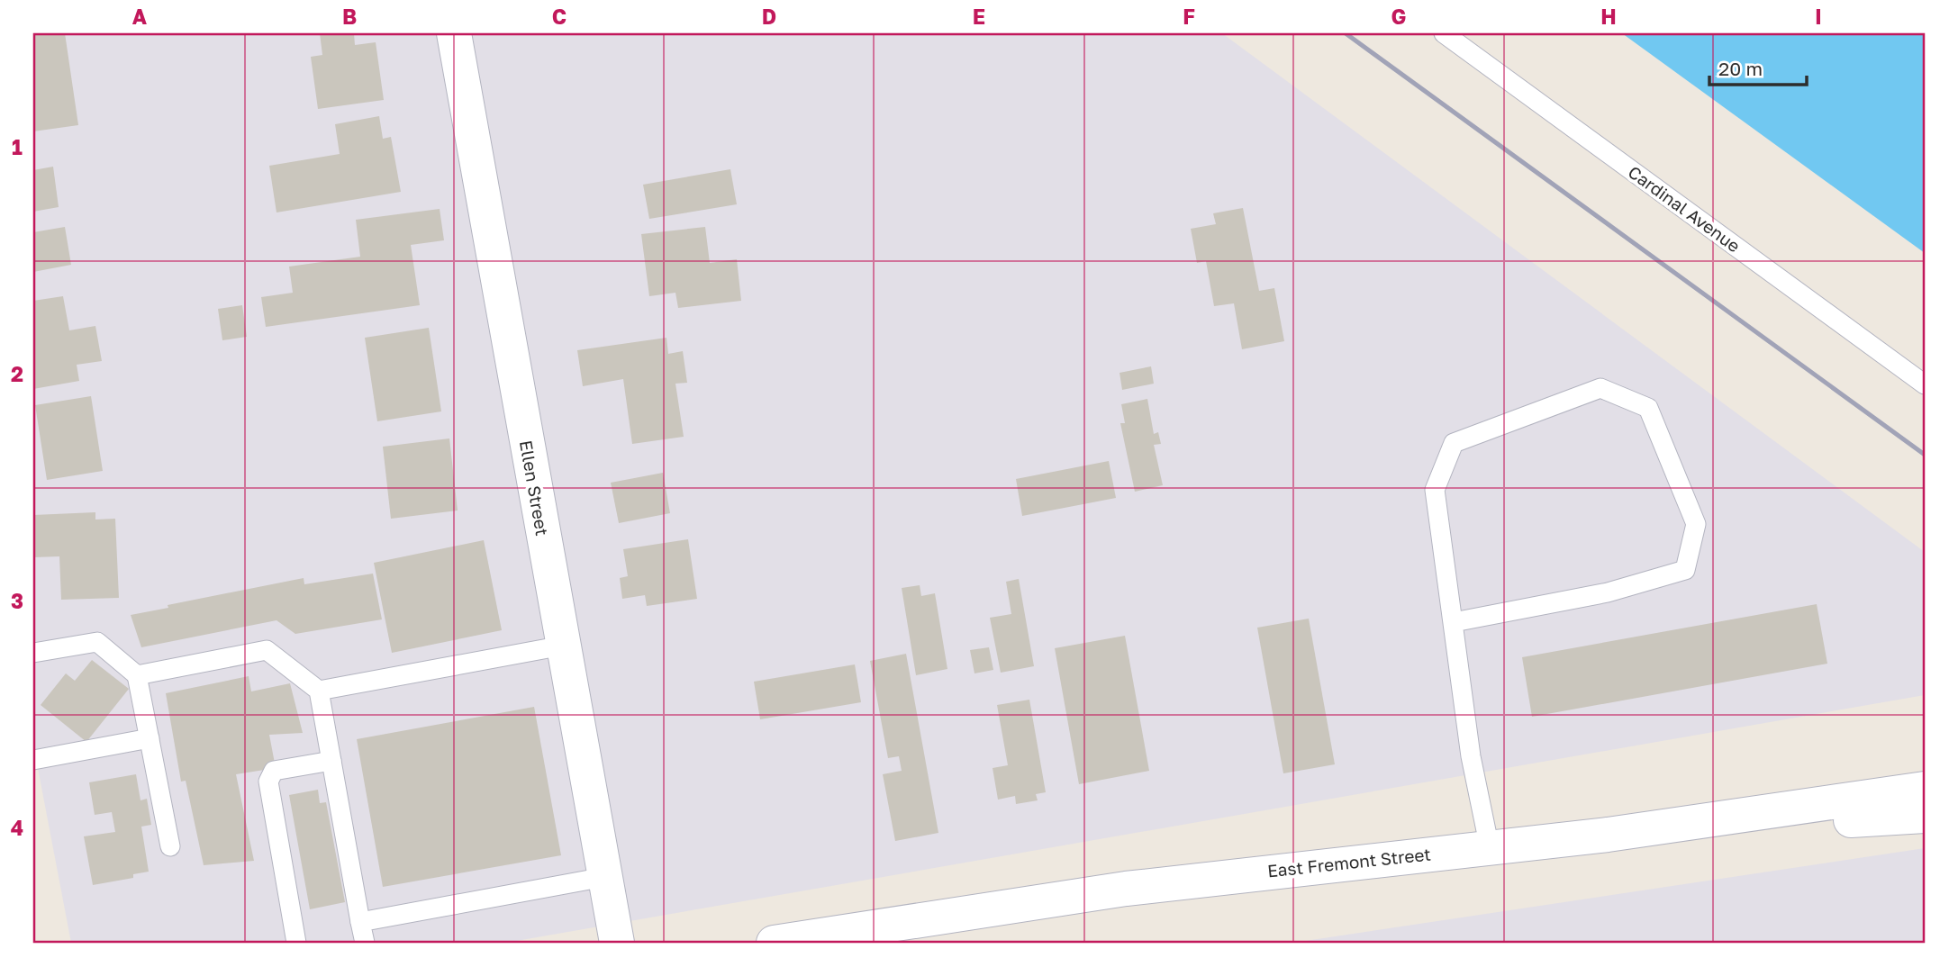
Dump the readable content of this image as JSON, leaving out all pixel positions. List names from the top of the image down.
{
  "streets": {
    "main road": ["Ellen Street", "East Fremont Street"],
    "lane": ["Cardinal Avenue"]
  },
  "scale_bar": "20 m",
  "grid": {
    "columns": [
      "A",
      "B",
      "C",
      "D",
      "E",
      "F",
      "G",
      "H",
      "I"
    ],
    "rows": [
      "1",
      "2",
      "3",
      "4"
    ]
  }
}
